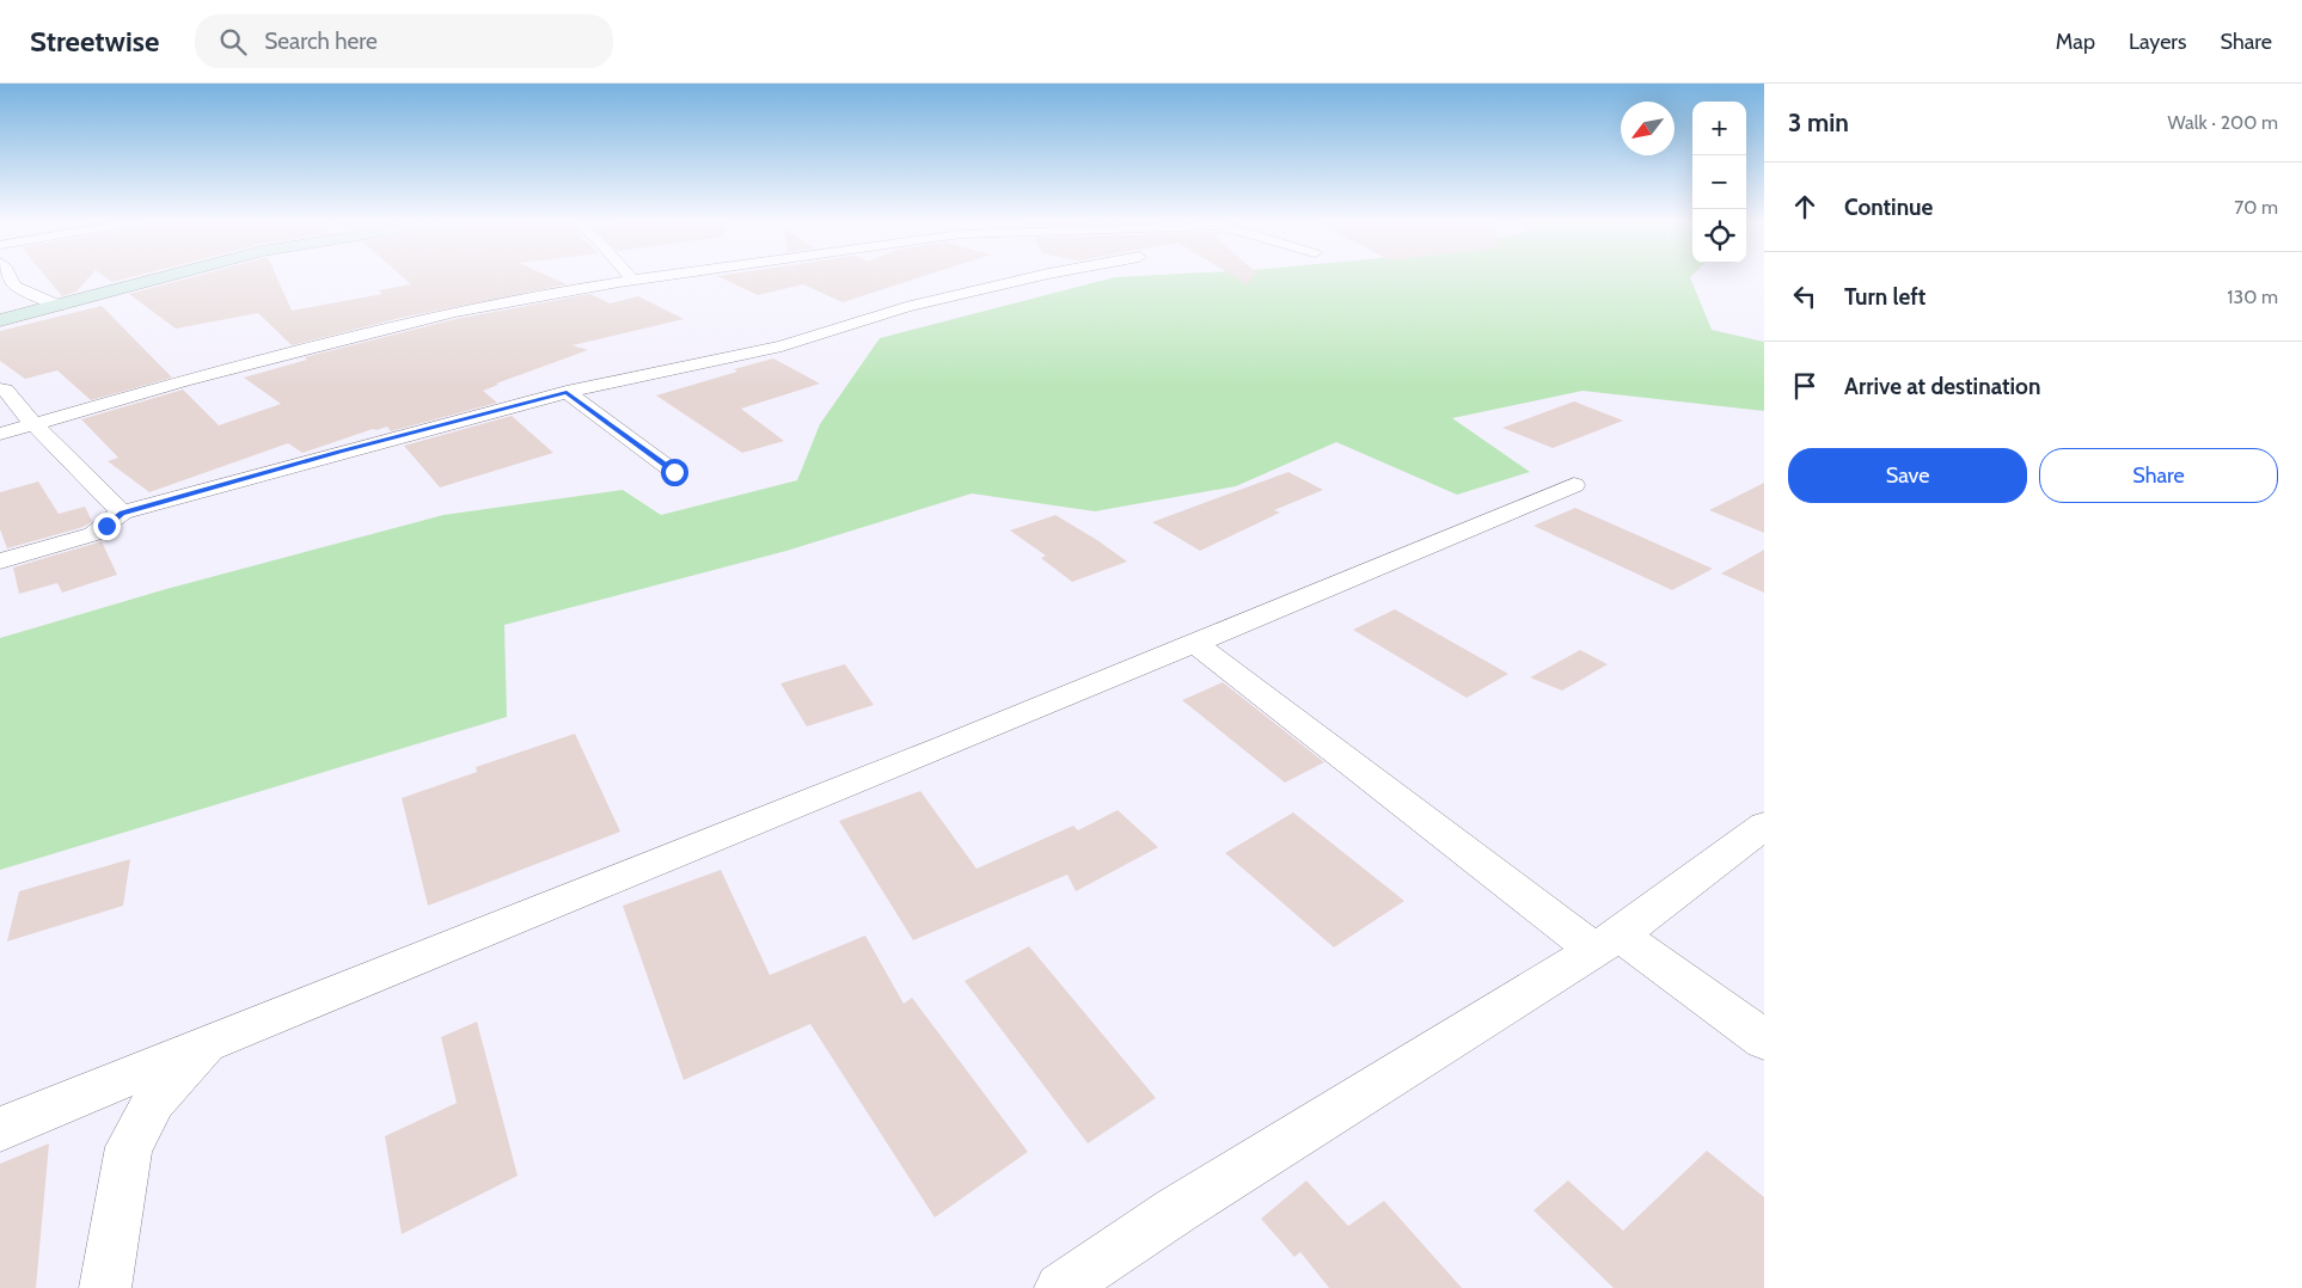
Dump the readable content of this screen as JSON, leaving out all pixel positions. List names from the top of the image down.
{
  "north": "bottom left",
  "page": {
    "header": "Streetwise",
    "search": "Search here",
    "nav": ["Map", "Layers", "Share"],
    "heading": ["3 min", "Walk · 200 m"],
    "map_buttons": ["+", "−"],
    "list": [
      ["Continue", "70 m"],
      ["Turn left", "130 m"],
      "Arrive at destination"
    ],
    "buttons": ["Save", "Share"]
  }
}
